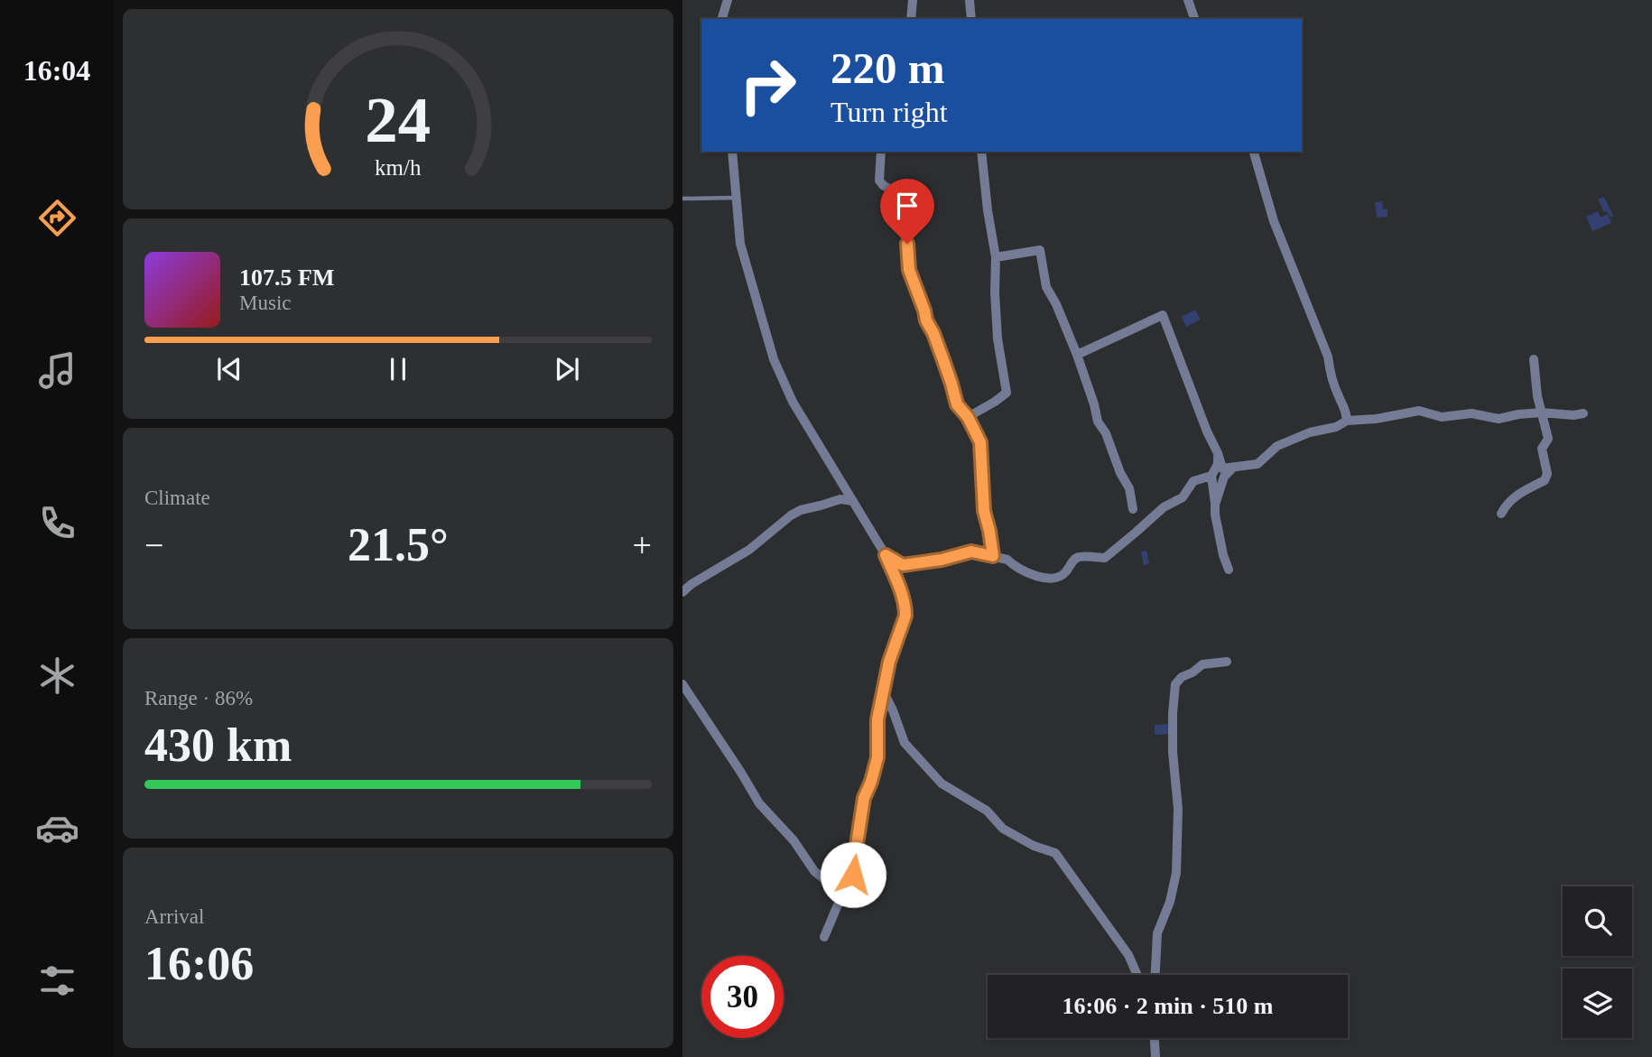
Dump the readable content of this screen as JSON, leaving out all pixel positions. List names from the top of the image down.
{
  "page": {
    "tabs": "16:04",
    "turn": ["220 m", "Turn right"],
    "song": ["107.5 FM", "Music"],
    "tile": [
      "Climate",
      ["Range · 86%", "430 km"],
      ["Arrival", "16:06"]
    ],
    "heat": ["−", "21.5°", "+"],
    "limit": "30",
    "trip": "16:06 · 2 min · 510 m",
    "gauge": ["24", "km/h"]
  }
}
